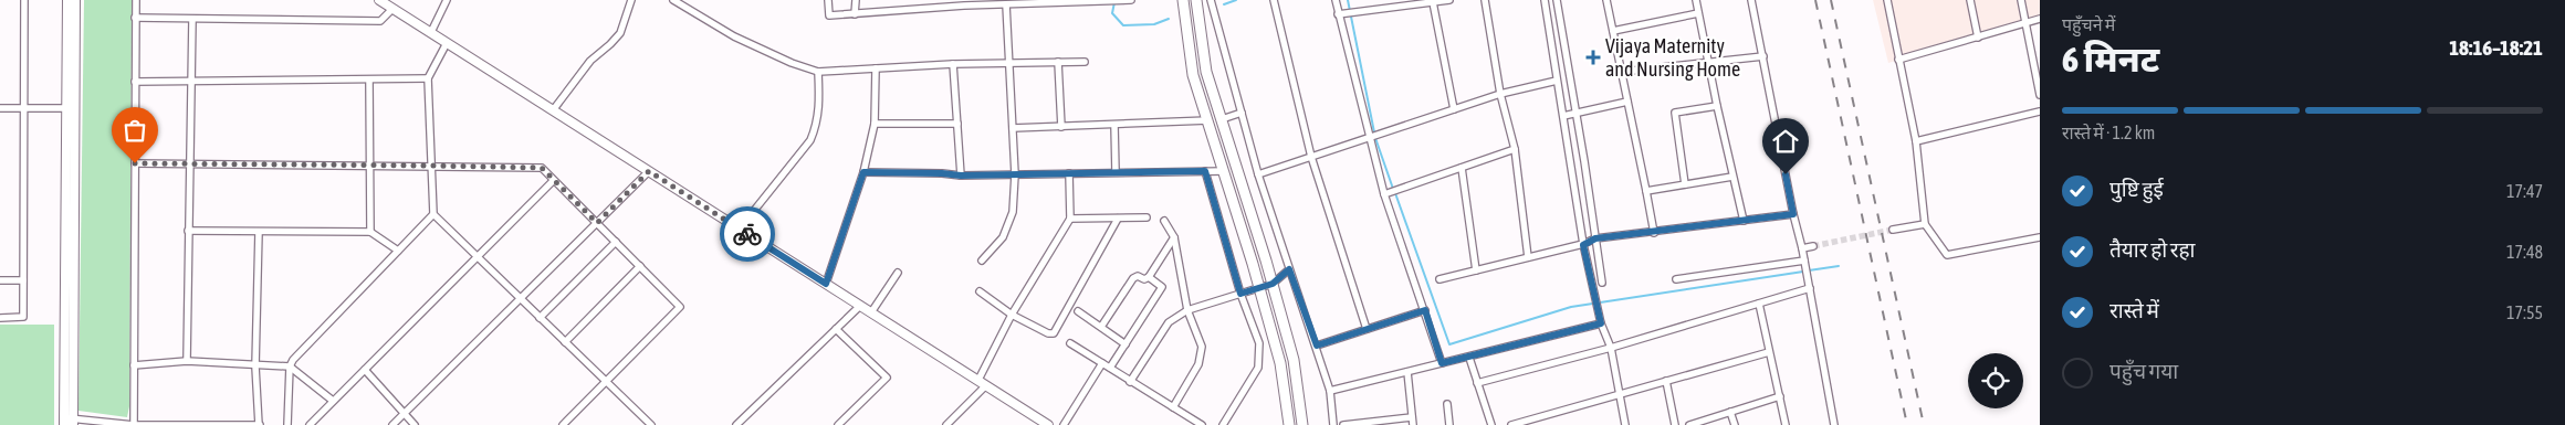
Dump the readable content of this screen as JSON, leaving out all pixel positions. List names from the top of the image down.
{
  "places": {
    "health": ["Vijaya Maternity and Nursing Home"]
  },
  "page": {
    "heading": ["6 मिनट", "पहुँचने में", "18:16–18:21"],
    "bar": "रास्ते में · 1.2 km",
    "list": [
      ["पुष्टि हुई", "17:47"],
      ["तैयार हो रहा", "17:48"],
      ["रास्ते में", "17:55"],
      "पहुँच गया"
    ]
  }
}
